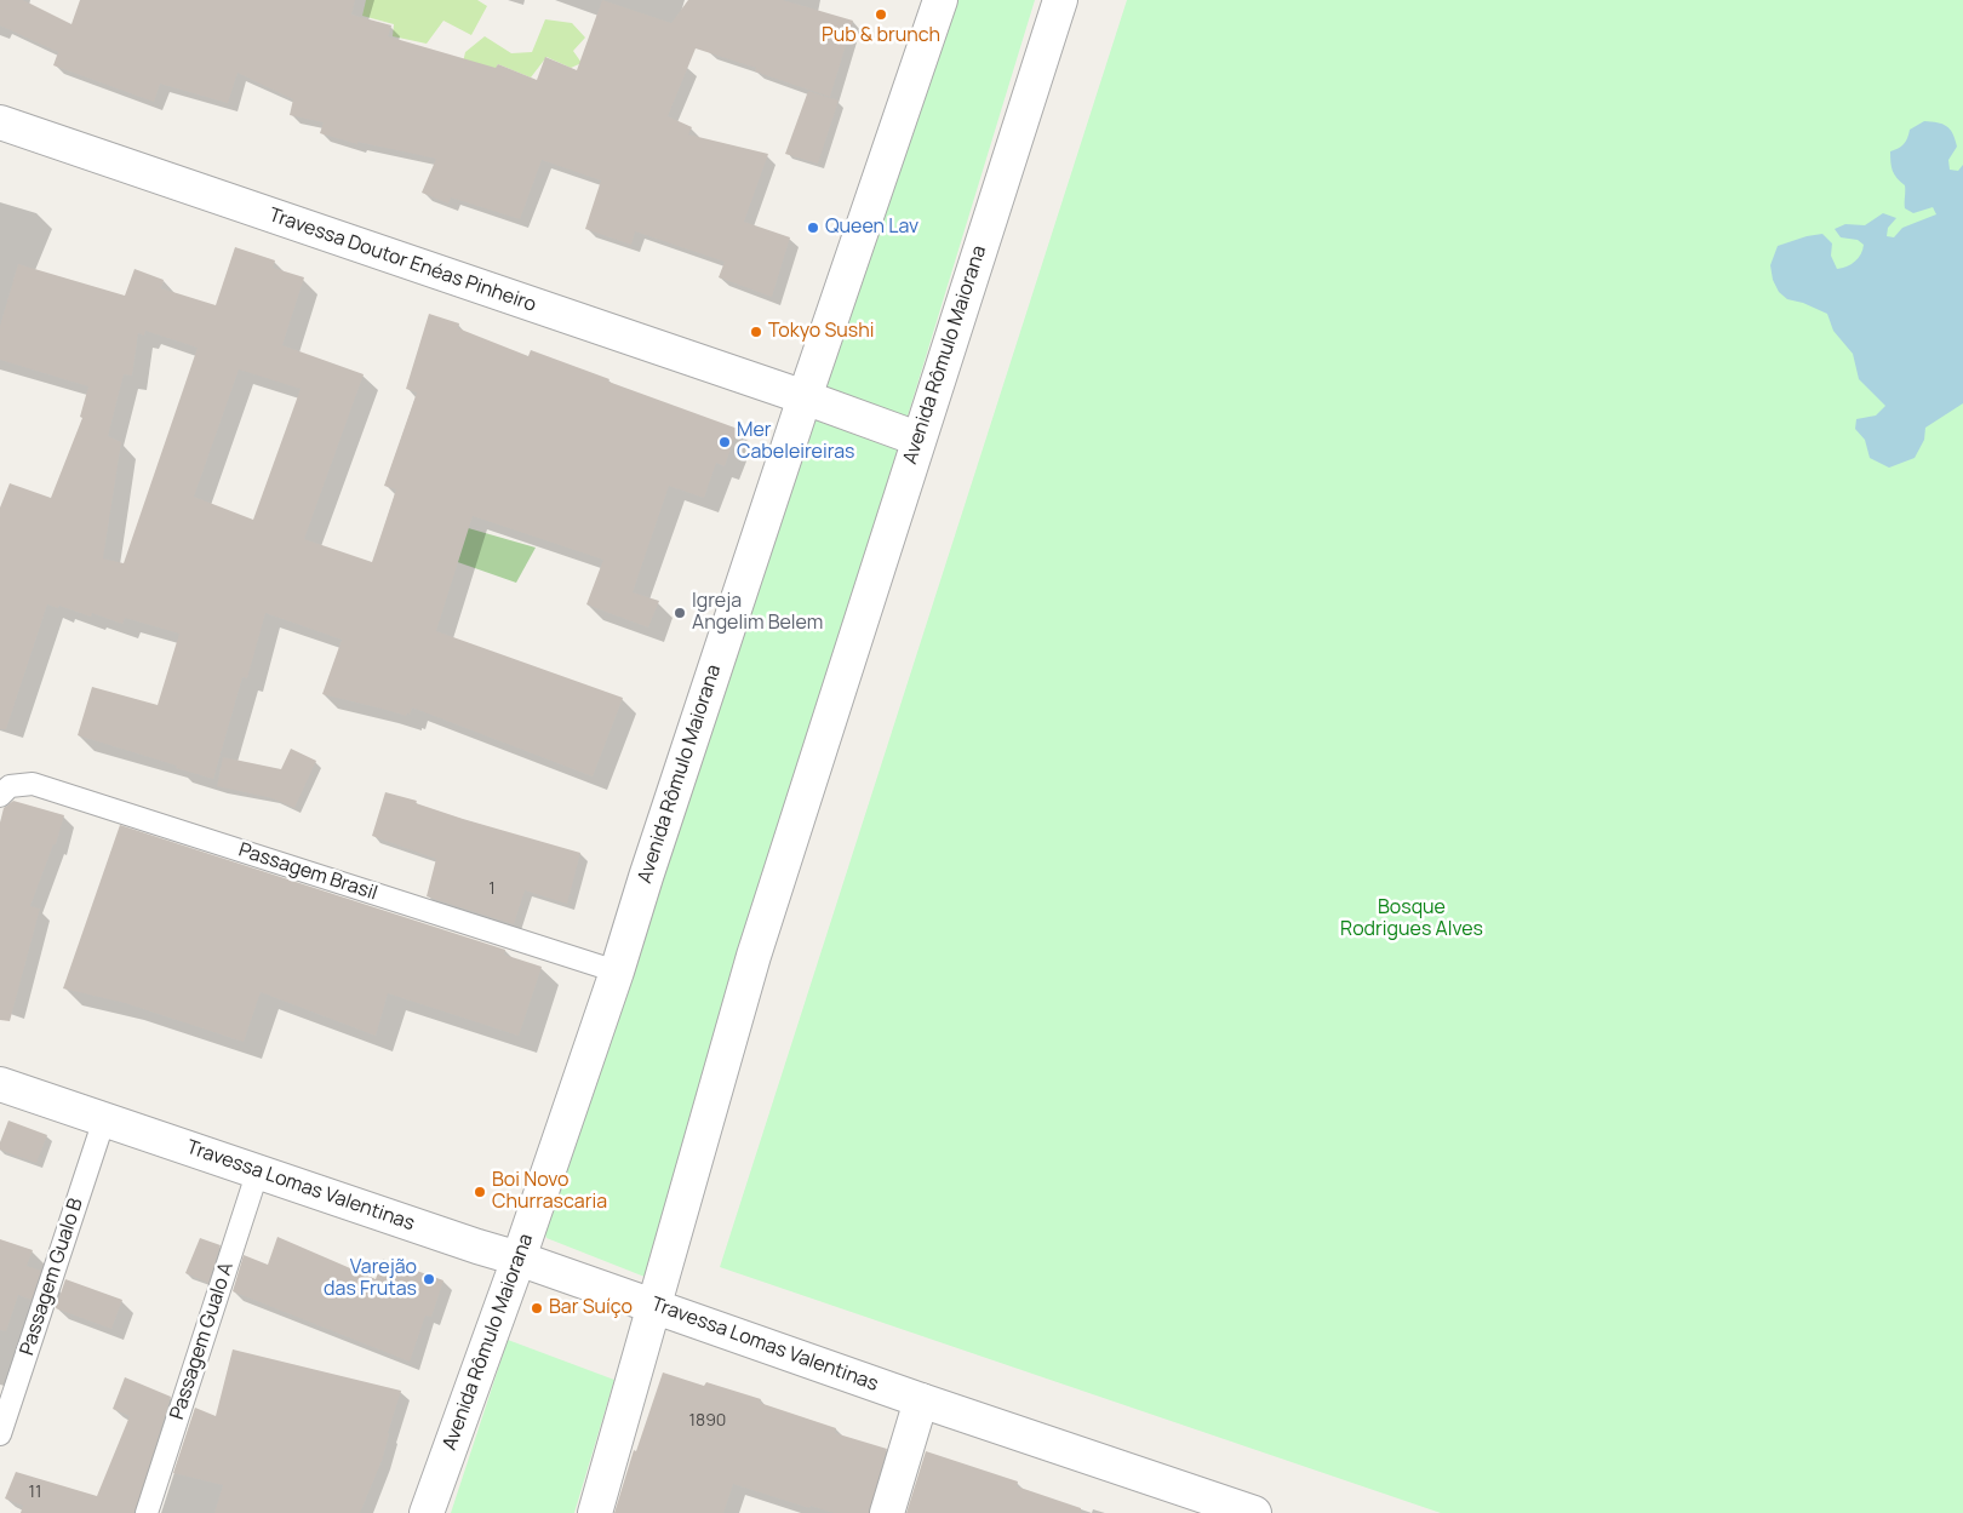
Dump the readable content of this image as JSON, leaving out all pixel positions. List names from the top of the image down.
{
  "streets": {
    "street": ["Travessa Doutor Enéas Pinheiro", "Avenida Rômulo Maiorana", "Travessa Lomas Valentinas"],
    "lane": ["Passagem Brasil", "Passagem Gualo B", "Passagem Gualo A"]
  },
  "crossings": [
    ["Travessa Doutor Enéas Pinheiro", "Avenida Rômulo Maiorana"],
    ["Avenida Rômulo Maiorana", "Passagem Brasil"],
    ["Avenida Rômulo Maiorana", "Travessa Lomas Valentinas"],
    ["Travessa Lomas Valentinas", "Passagem Gualo B"],
    ["Travessa Lomas Valentinas", "Passagem Gualo A"]
  ],
  "parks": ["Bosque Rodrigues Alves"],
  "places": [
    "Pub & brunch",
    "Queen Lav",
    "Tokyo Sushi",
    "Mer Cabeleireiras",
    "Igreja Angelim Belem",
    "Boi Novo Churrascaria",
    "Varejão das Frutas",
    "Bar Suíço"
  ],
  "house_numbers": ["1", "1890", "11"]
}
